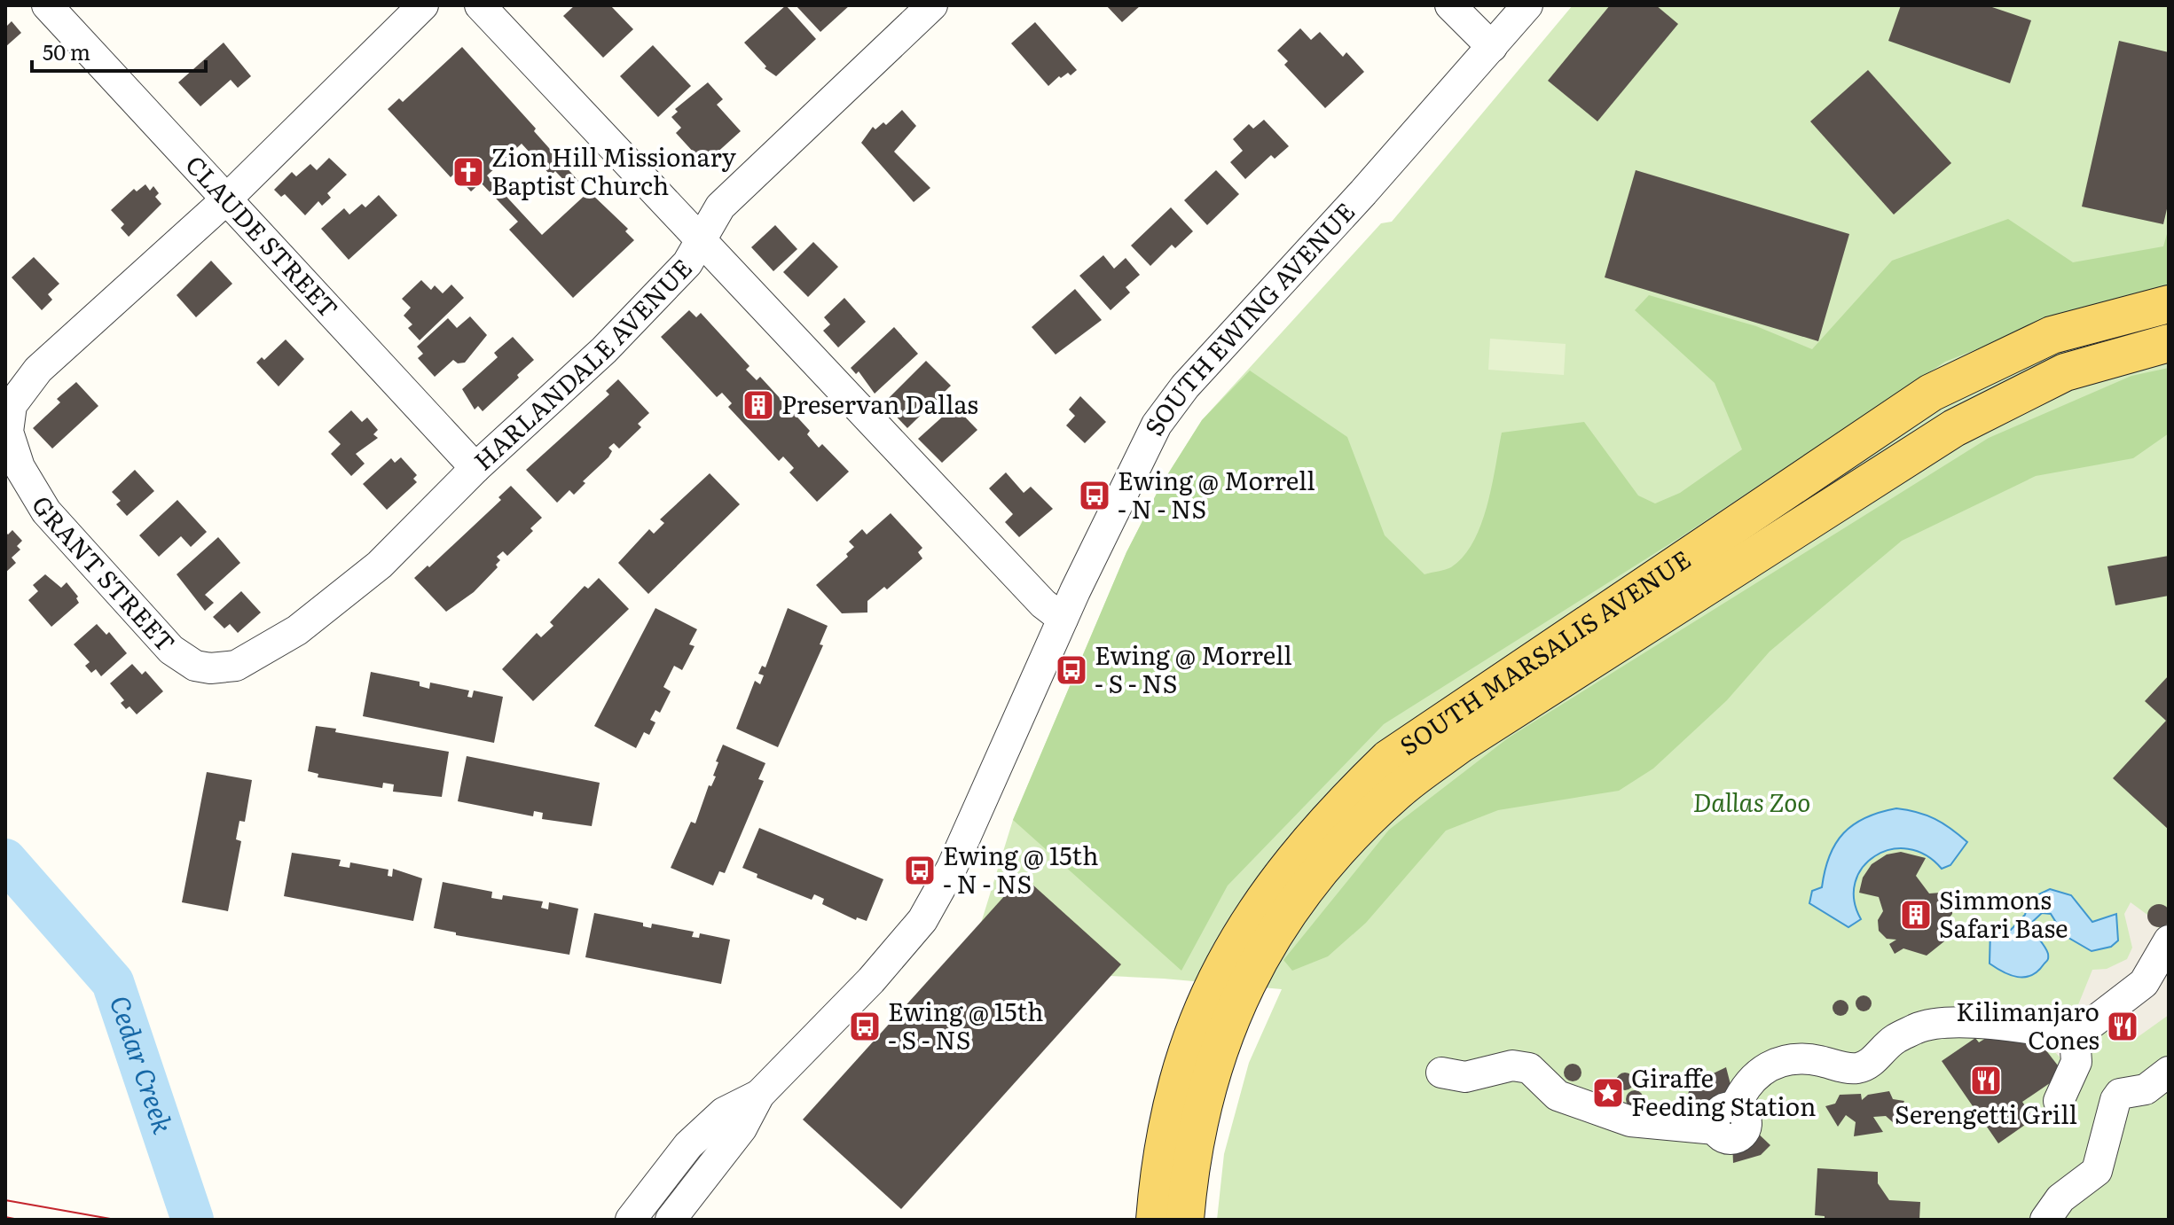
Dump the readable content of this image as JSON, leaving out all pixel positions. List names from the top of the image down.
{
  "streets": {
    "main road": ["SOUTH MARSALIS AVENUE"],
    "street": [
      "CLAUDE STREET",
      "SOUTH EWING AVENUE",
      "HARLANDALE AVENUE",
      "GRANT STREET"
    ]
  },
  "crossings": [
    ["CLAUDE STREET", "HARLANDALE AVENUE"],
    ["CLAUDE STREET", "GRANT STREET"],
    ["HARLANDALE AVENUE", "GRANT STREET"]
  ],
  "water": ["Cedar Creek"],
  "parks": ["Dallas Zoo"],
  "places": {
    "church": ["Zion Hill Missionary Baptist Church"],
    "building": ["Preservan Dallas", "Simmons Safari Base"],
    "bus stop": [
      "Ewing @ Morrell - N - NS",
      "Ewing @ Morrell - S - NS",
      "Ewing @ 15th - N - NS",
      "Ewing @ 15th - S - NS"
    ],
    "restaurant": ["Kilimanjaro Cones", "Serengetti Grill"],
    "place": ["Giraffe Feeding Station"]
  },
  "scale_bar": "50 m"
}
